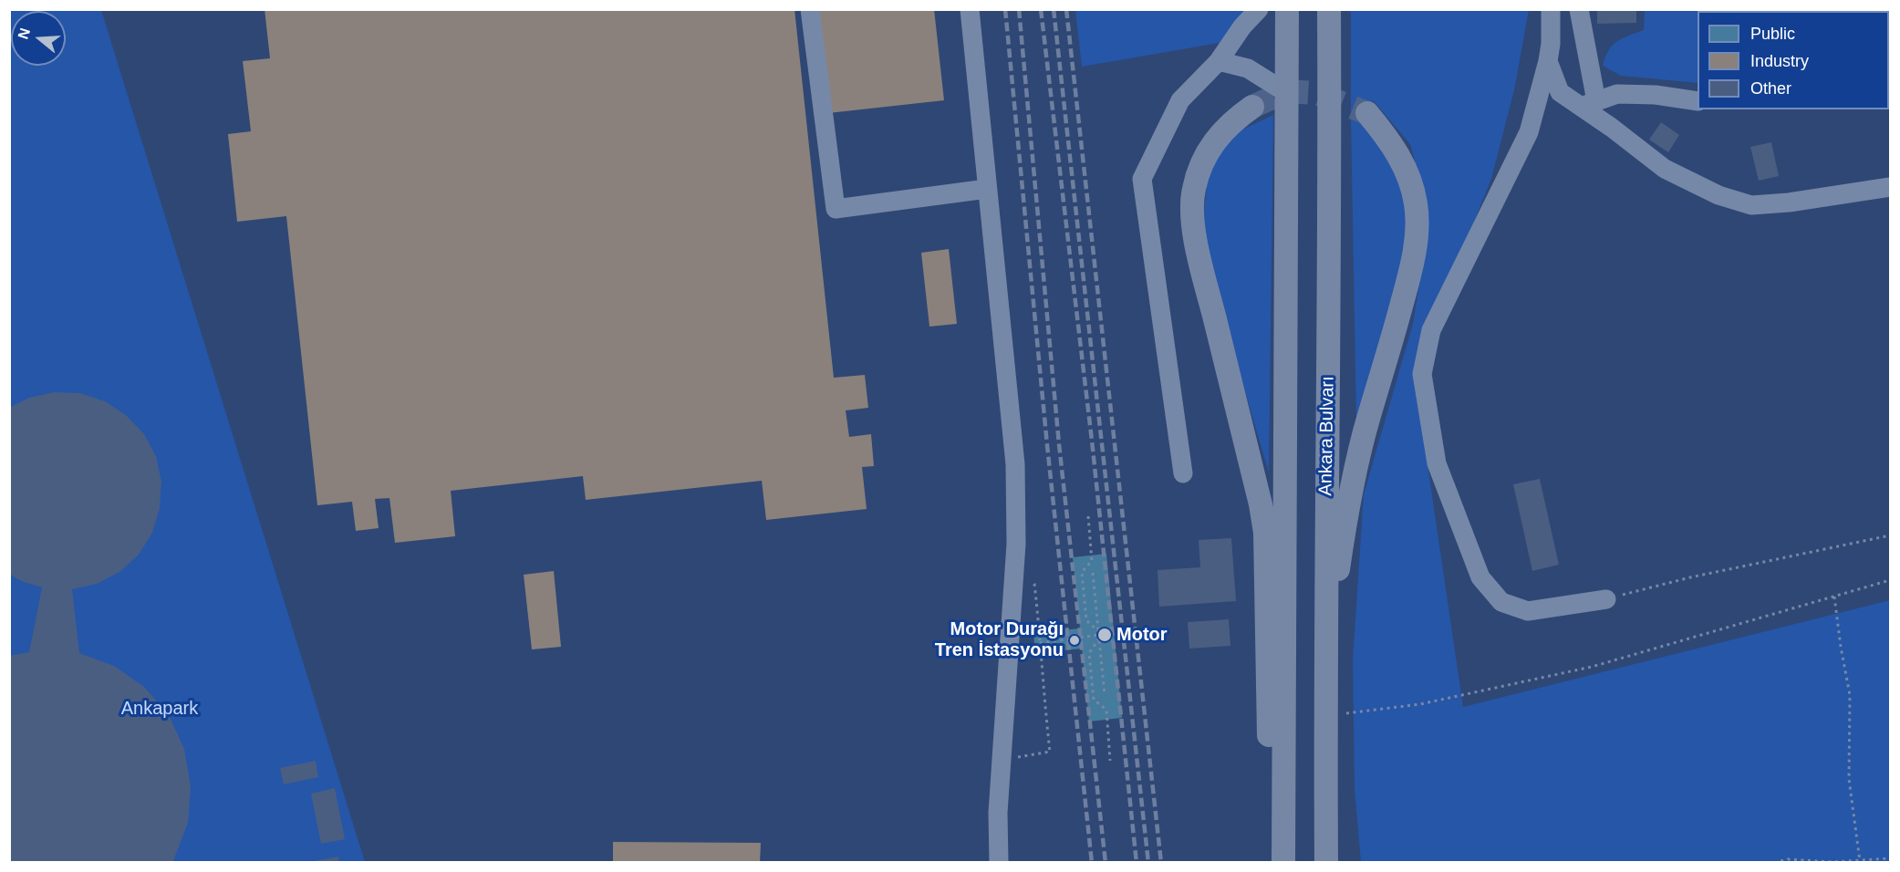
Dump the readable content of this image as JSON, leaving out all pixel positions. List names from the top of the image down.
{
  "streets": {
    "main road": ["Ankara Bulvarı"]
  },
  "parks": ["Ankapark"],
  "places": ["Motor", "Motor Durağı Tren İstasyonu"],
  "legend": ["Public", "Industry", "Other"],
  "north": "left"
}
